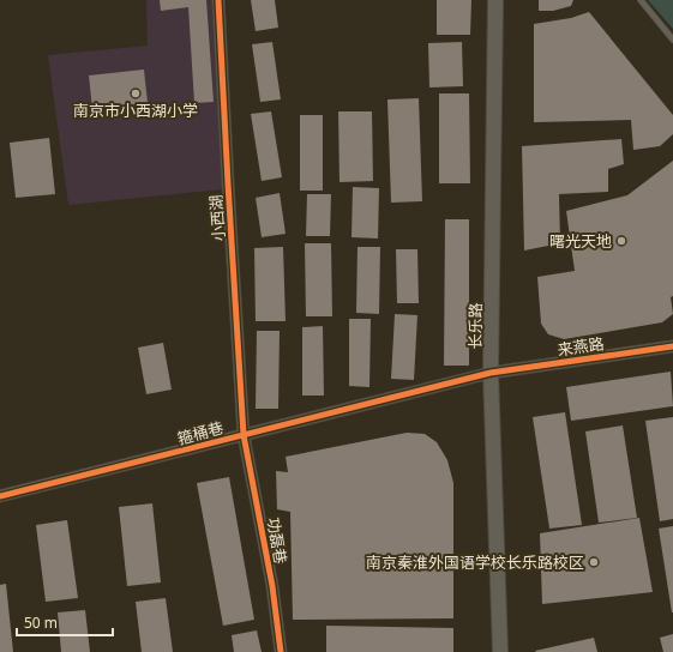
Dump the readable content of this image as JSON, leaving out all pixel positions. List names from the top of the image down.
{
  "streets": {
    "main road": ["长乐路"],
    "street": [
      "小西湖",
      "来燕路",
      "箍桶巷",
      "功磊巷"
    ]
  },
  "crossings": [
    ["小西湖", "箍桶巷"],
    ["小西湖", "功磊巷"],
    ["长乐路", "来燕路"],
    ["长乐路", "箍桶巷"],
    ["来燕路", "箍桶巷"],
    ["箍桶巷", "功磊巷"]
  ],
  "places": ["南京市小西湖小学", "曙光天地", "南京秦淮外国语学校长乐路校区"],
  "scale_bar": "50 m"
}
